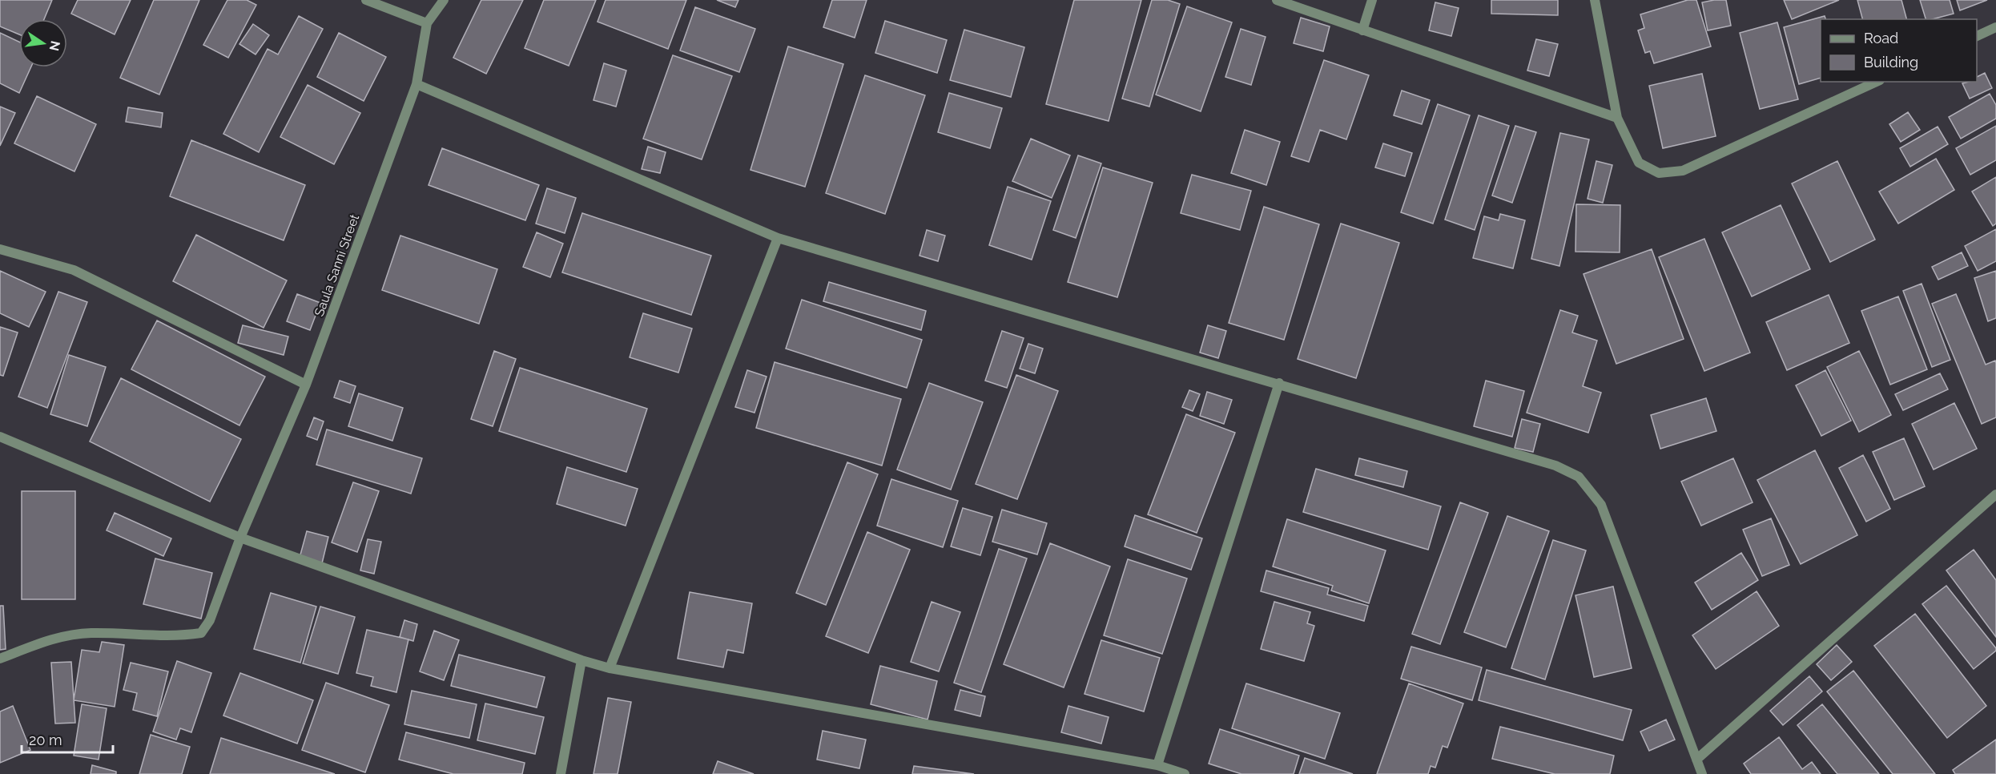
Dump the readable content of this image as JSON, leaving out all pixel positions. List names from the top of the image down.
{
  "streets": {
    "street": ["Saula Sanni Street"]
  },
  "legend": ["Road", "Building"],
  "scale_bar": "20 m",
  "north": "right"
}
